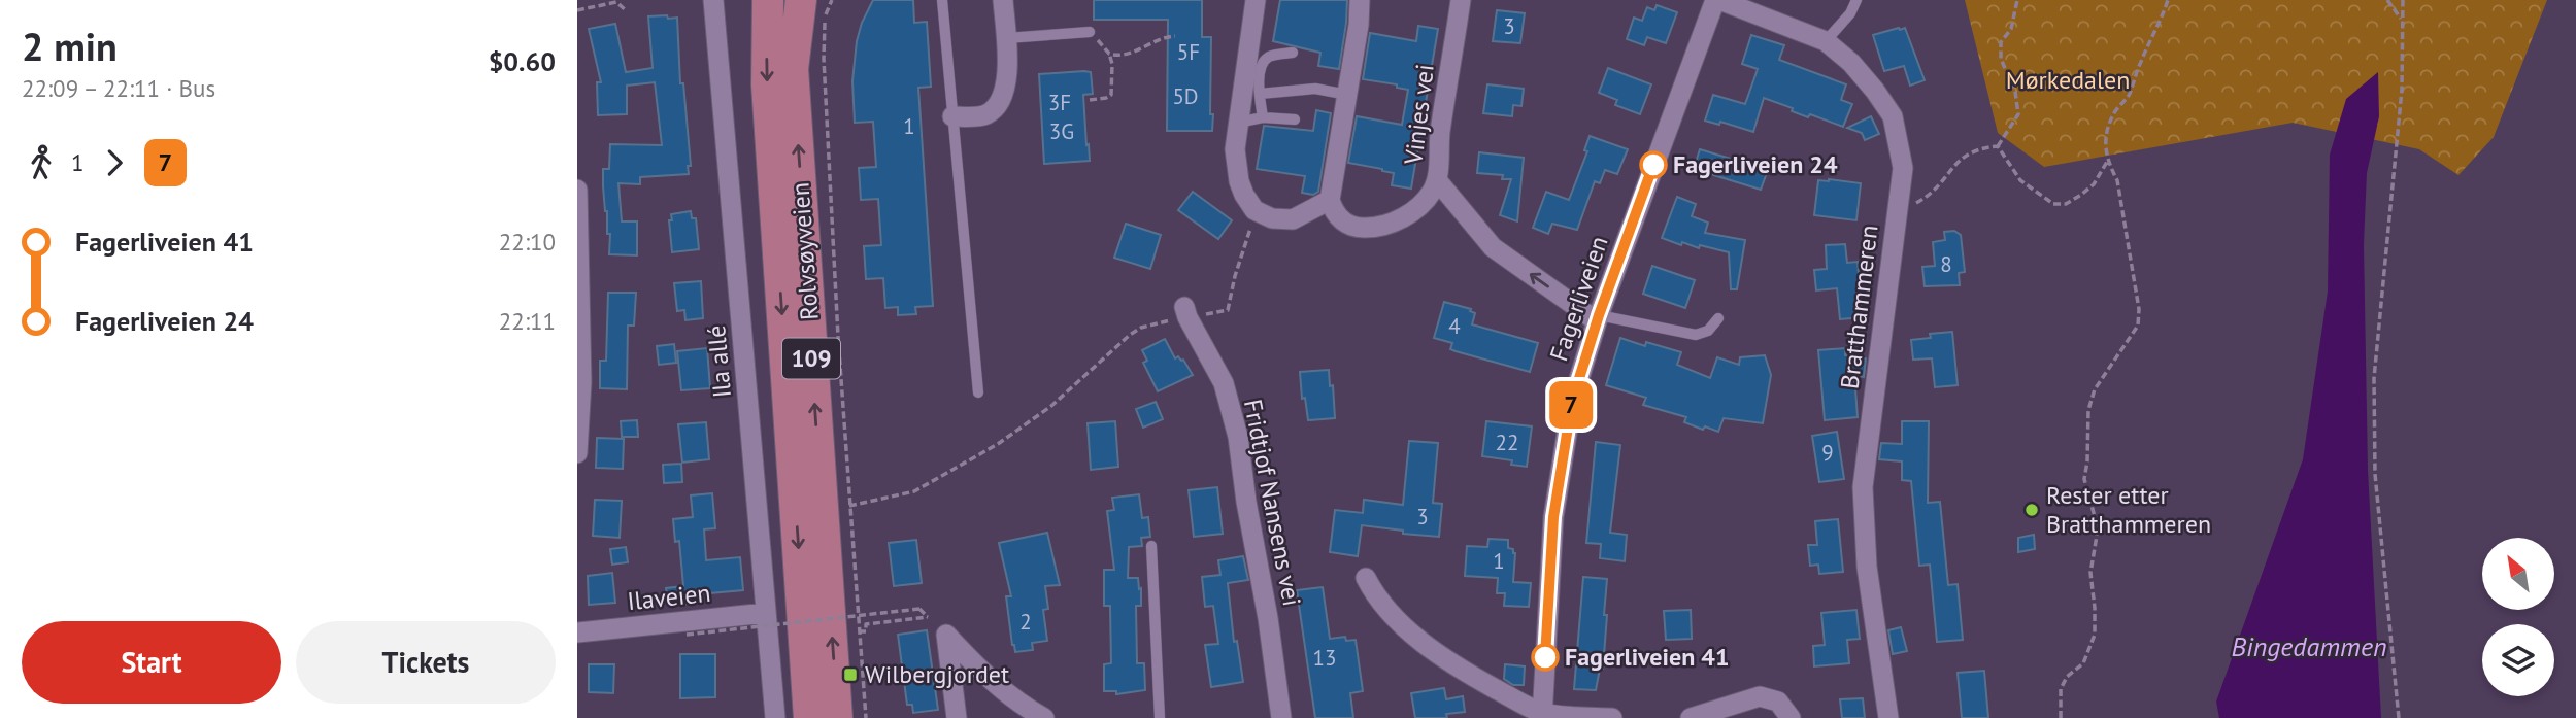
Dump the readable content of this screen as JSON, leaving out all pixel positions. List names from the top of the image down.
{
  "streets": {
    "main road": ["Rolvsøyveien", "109"],
    "street": [
      "Vinjes vei",
      "Fagerliveien",
      "Bratthammeren",
      "Ila allé",
      "Fridtjof Nansens vei",
      "Ilaveien"
    ]
  },
  "crossings": [
    ["Fagerliveien", "Bratthammeren"],
    ["Ila allé", "Ilaveien"]
  ],
  "water": ["Bingedammen"],
  "parks": ["Mørkedalen"],
  "places": {
    "other": ["Fagerliveien 24", "Rester etter Bratthammeren", "Fagerliveien 41"],
    "transit": ["Wilbergjordet"]
  },
  "lines": ["bus line 7"],
  "house_numbers": [
    "3",
    "5F",
    "5D",
    "3F",
    "1",
    "3G",
    "8",
    "4",
    "22",
    "9",
    "3",
    "1",
    "2",
    "13"
  ],
  "north": "top left",
  "page": {
    "heading": ["2 min", "22:09 – 22:11 · Bus", "$0.60"],
    "on_map": "7",
    "legs": ["1", "7"],
    "list": [
      {
        "name": "Fagerliveien 41",
        "value": "22:10"
      },
      {
        "name": "Fagerliveien 24",
        "value": "22:11"
      }
    ],
    "buttons": ["Start", "Tickets"]
  }
}
